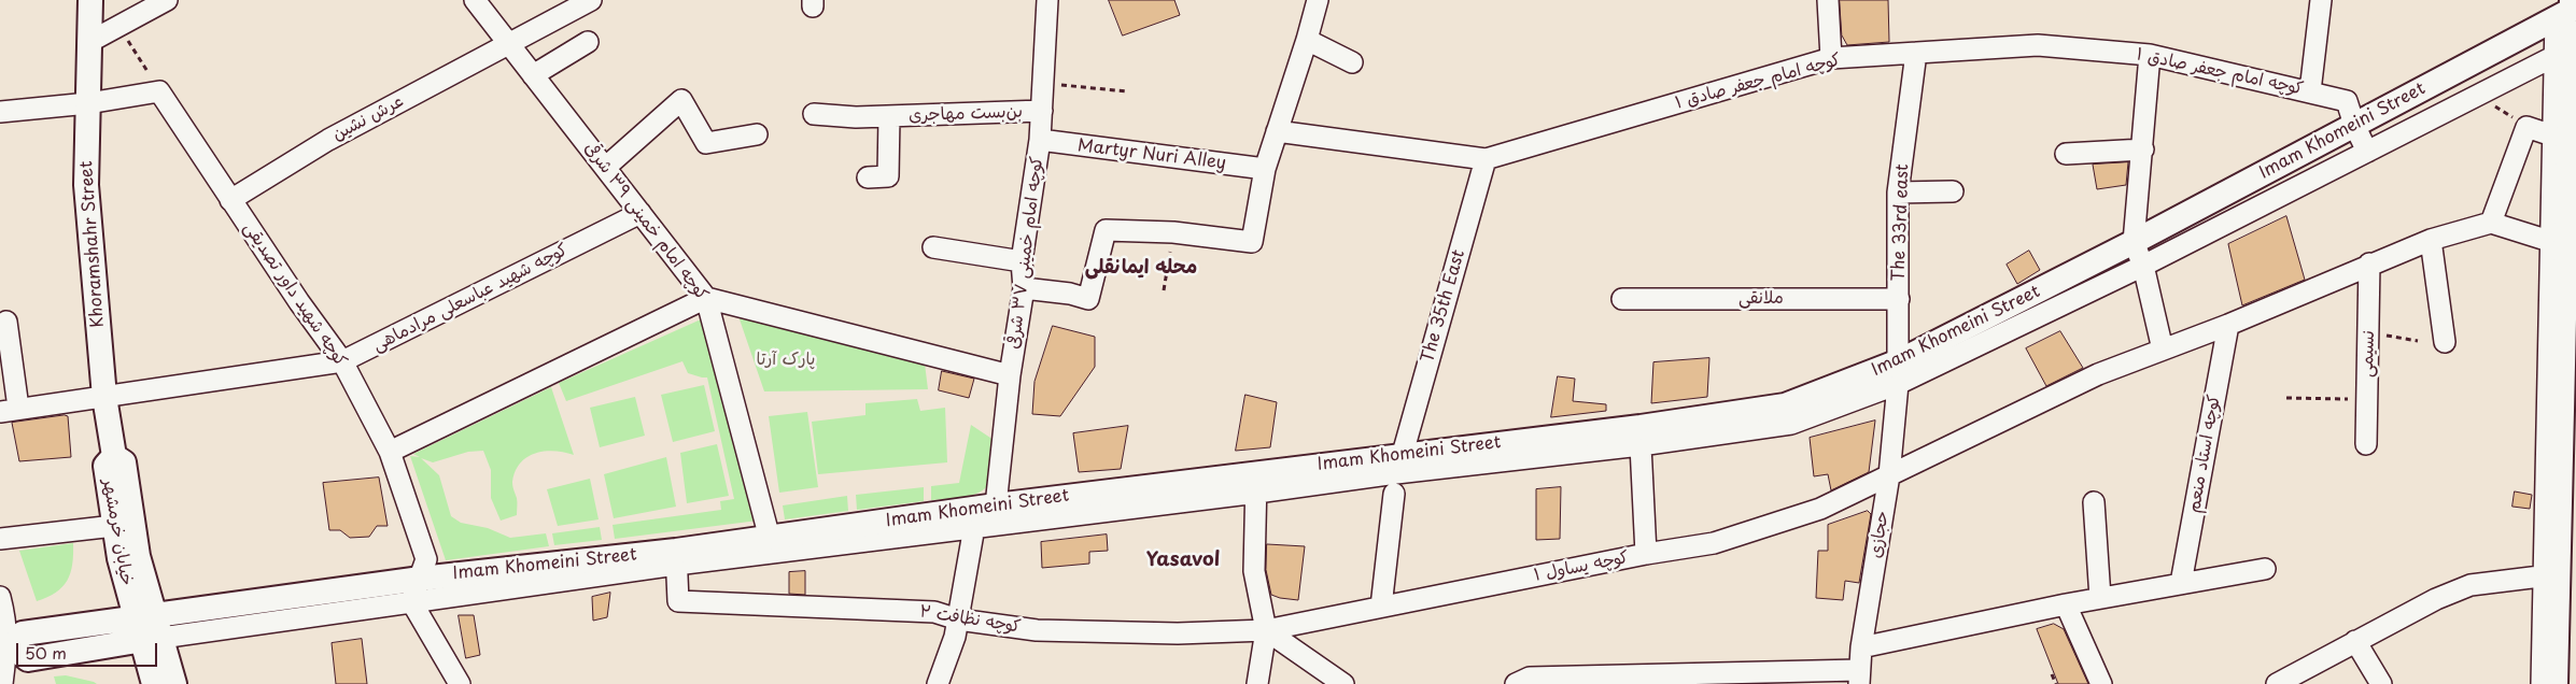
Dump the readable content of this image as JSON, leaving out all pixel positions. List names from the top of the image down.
{
  "streets": {
    "main road": ["Imam Khomeini Street", "Khoramshahr Street", "خیابان خرمشهر"],
    "street": [
      "کوچه امام جعفر صادق ۱",
      "بن‌بست مهاجری",
      "عرش نشین",
      "Martyr Nuri Alley",
      "کوچه امام خمینی ۳۹ شرقی",
      "The 33rd east",
      "کوچه امام خمینی ۳۷ شرقی",
      "کوچه شهید داور تصدیقی",
      "کوچه شهید عباسعلی مرادماهی",
      "ملانقی",
      "The 35th East",
      "نسیمی",
      "کوچه استاد منعم",
      "حجازی",
      "کوچه یساول ۱",
      "کوچه نظافت ۲"
    ]
  },
  "crossings": [
    ["کوچه امام جعفر صادق ۱", "Imam Khomeini Street"],
    ["کوچه امام جعفر صادق ۱", "The 33rd east"],
    ["کوچه امام جعفر صادق ۱", "The 35th East"],
    ["بن‌بست مهاجری", "کوچه امام خمینی ۳۷ شرقی"],
    ["عرش نشین", "کوچه امام خمینی ۳۹ شرقی"],
    ["عرش نشین", "کوچه شهید داور تصدیقی"],
    ["Imam Khomeini Street", "کوچه امام خمینی ۳۹ شرقی"],
    ["Imam Khomeini Street", "The 33rd east"],
    ["Imam Khomeini Street", "کوچه امام خمینی ۳۷ شرقی"],
    ["Imam Khomeini Street", "کوچه شهید داور تصدیقی"],
    ["Imam Khomeini Street", "The 35th East"],
    ["Imam Khomeini Street", "خیابان خرمشهر"],
    ["Imam Khomeini Street", "حجازی"],
    ["Imam Khomeini Street", "کوچه نظافت ۲"],
    ["Martyr Nuri Alley", "کوچه امام خمینی ۳۷ شرقی"],
    ["کوچه امام خمینی ۳۹ شرقی", "کوچه شهید عباسعلی مرادماهی"],
    ["The 33rd east", "ملانقی"],
    ["The 33rd east", "حجازی"],
    ["Khoramshahr Street", "کوچه شهید عباسعلی مرادماهی"],
    ["Khoramshahr Street", "خیابان خرمشهر"],
    ["کوچه شهید داور تصدیقی", "کوچه شهید عباسعلی مرادماهی"],
    ["نسیمی", "کوچه یساول ۱"],
    ["کوچه استاد منعم", "کوچه یساول ۱"],
    ["حجازی", "کوچه یساول ۱"],
    ["کوچه یساول ۱", "کوچه نظافت ۲"]
  ],
  "districts": ["محله ایمانقلی", "Yasavol"],
  "parks": ["پارک آرتا"],
  "scale_bar": "50 m"
}
